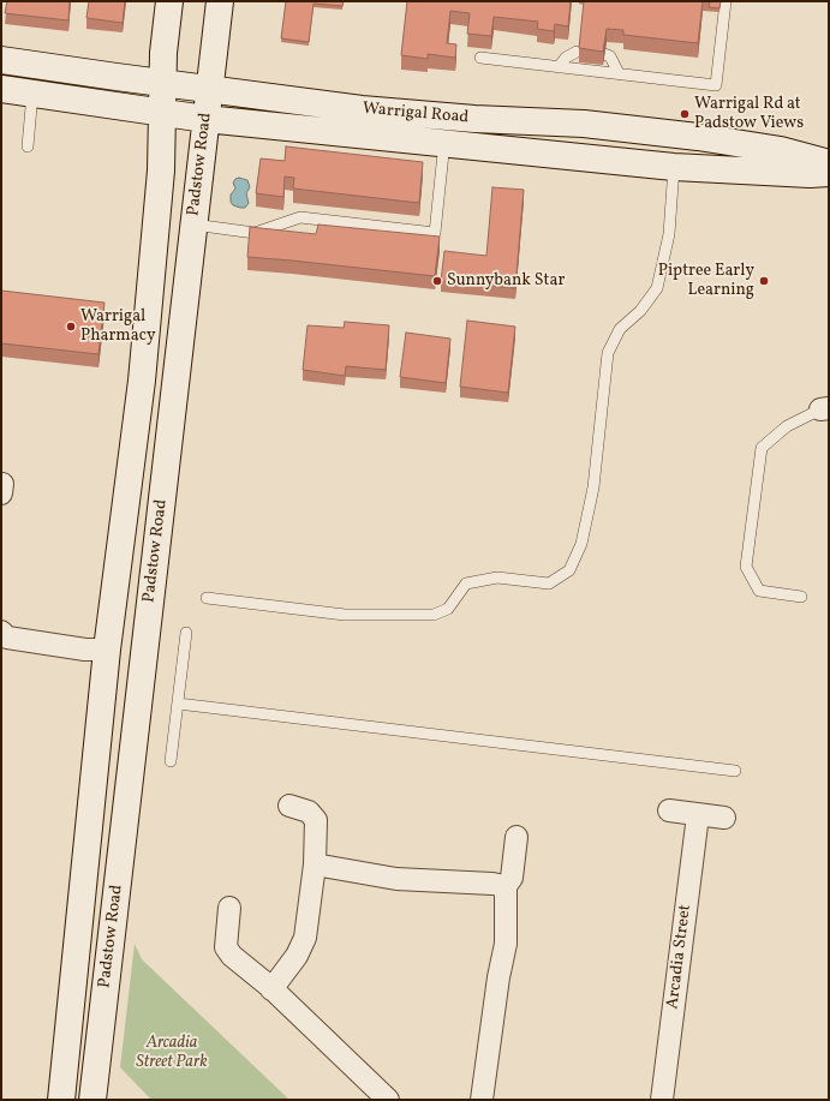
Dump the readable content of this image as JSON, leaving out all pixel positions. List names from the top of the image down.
{
  "streets": {
    "main road": ["Warrigal Road", "Padstow Road"],
    "street": ["Arcadia Street"]
  },
  "crossings": [
    ["Warrigal Road", "Padstow Road"]
  ],
  "parks": ["Arcadia Street Park"],
  "places": [
    "Warrigal Rd at Padstow Views",
    "Sunnybank Star",
    "Piptree Early Learning",
    "Warrigal Pharmacy"
  ]
}
